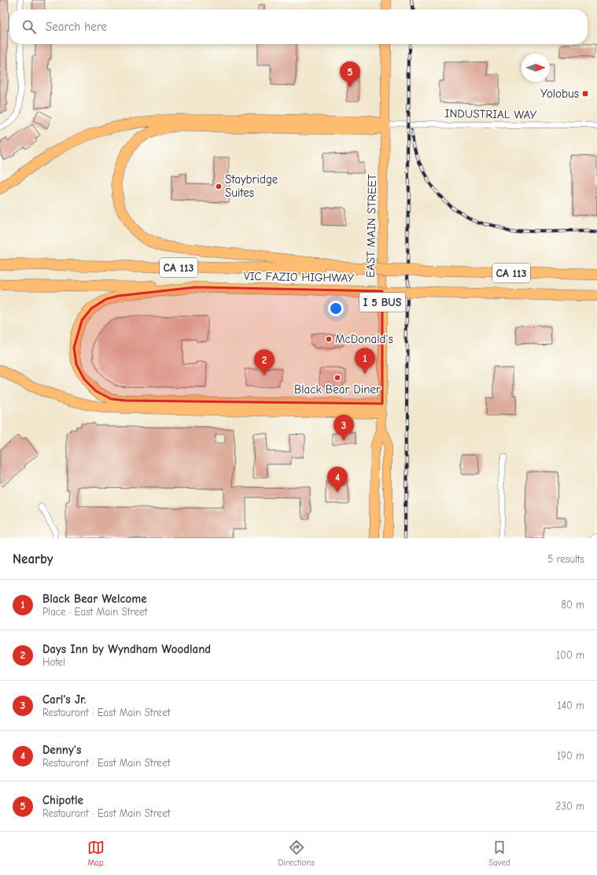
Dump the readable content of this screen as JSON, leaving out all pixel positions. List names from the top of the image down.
{
  "streets": {
    "highway": ["CA 113", "VIC FAZIO HIGHWAY"],
    "main road": ["EAST MAIN STREET", "I 5 BUS"],
    "street": ["INDUSTRIAL WAY"]
  },
  "crossings": [
    ["INDUSTRIAL WAY", "EAST MAIN STREET"]
  ],
  "places": {
    "transit": ["Yolobus"],
    "other": ["Staybridge Suites", "McDonald's", "Black Bear Diner"]
  },
  "north": "right",
  "page": {
    "search": "Search here",
    "pins": [
      "5",
      "1",
      "2",
      "3",
      "4"
    ],
    "heading": ["Nearby", "5 results"],
    "list": [
      {
        "mark": "1",
        "name": "Black Bear Welcome",
        "note": "Place · East Main Street",
        "value": "80 m"
      },
      {
        "mark": "2",
        "name": "Days Inn by Wyndham Woodland",
        "note": "Hotel",
        "value": "100 m"
      },
      {
        "mark": "3",
        "name": "Carl's Jr.",
        "note": "Restaurant · East Main Street",
        "value": "140 m"
      },
      {
        "mark": "4",
        "name": "Denny's",
        "note": "Restaurant · East Main Street",
        "value": "190 m"
      },
      {
        "mark": "5",
        "name": "Chipotle",
        "note": "Restaurant · East Main Street",
        "value": "230 m"
      }
    ],
    "nav": ["Map", "Directions", "Saved"]
  }
}
